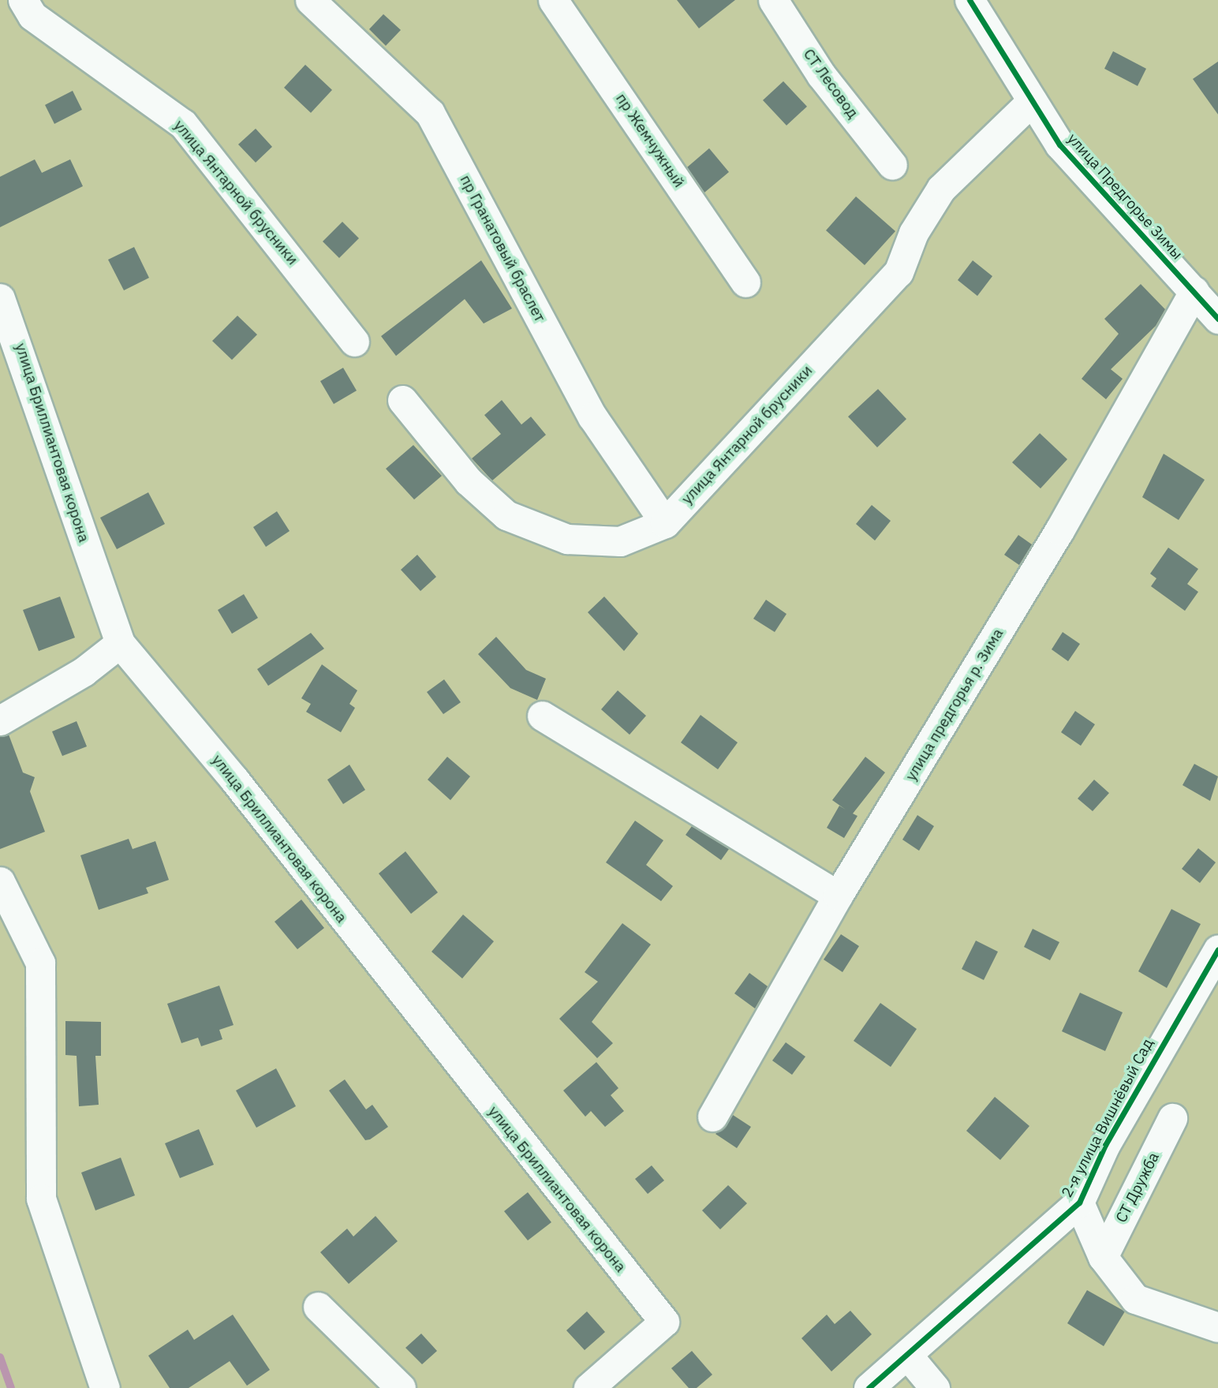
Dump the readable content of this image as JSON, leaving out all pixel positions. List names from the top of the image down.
{
  "streets": {
    "street": [
      "СТ Лесовод",
      "пр Жемчужный",
      "улица Янтарной брусники",
      "улица Предгорье Зимы",
      "пр Гранатовый браслет",
      "улица Бриллиантовая корона",
      "улица предгорья р. Зима",
      "2-я улица Вишнёвый Сад",
      "СТ Дружба"
    ]
  },
  "crossings": [
    ["улица Янтарной брусники", "улица Предгорье Зимы"],
    ["улица Янтарной брусники", "пр Гранатовый браслет"],
    ["улица Предгорье Зимы", "улица предгорья р. Зима"]
  ]
}
